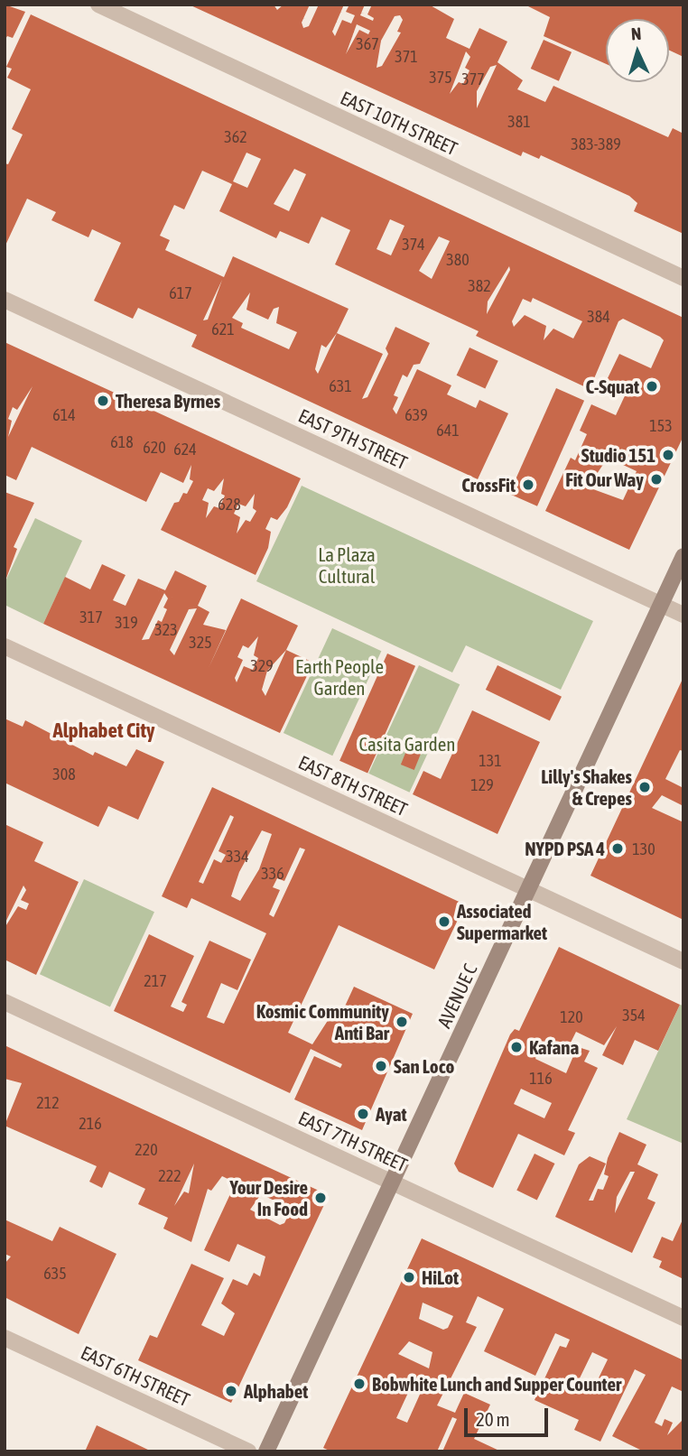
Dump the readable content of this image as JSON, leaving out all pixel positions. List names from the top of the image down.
{
  "streets": {
    "main road": ["AVENUE C"],
    "street": [
      "EAST 10TH STREET",
      "EAST 9TH STREET",
      "EAST 8TH STREET",
      "EAST 7TH STREET",
      "EAST 6TH STREET"
    ]
  },
  "crossings": [
    ["EAST 9TH STREET", "AVENUE C"],
    ["EAST 8TH STREET", "AVENUE C"],
    ["AVENUE C", "EAST 7TH STREET"]
  ],
  "districts": ["Alphabet City"],
  "parks": ["La Plaza Cultural", "Earth People Garden", "Casita Garden"],
  "places": [
    "C-Squat",
    "Theresa Byrnes",
    "Studio 151",
    "Fit Our Way",
    "CrossFit",
    "Lilly's Shakes & Crepes",
    "NYPD PSA 4",
    "Associated Supermarket",
    "Kosmic Community Anti Bar",
    "Kafana",
    "San Loco",
    "Ayat",
    "Your Desire In Food",
    "HiLot",
    "Bobwhite Lunch and Supper Counter",
    "Alphabet"
  ],
  "house_numbers": [
    "367",
    "371",
    "375",
    "377",
    "381",
    "362",
    "383-389",
    "374",
    "380",
    "382",
    "617",
    "384",
    "621",
    "631",
    "614",
    "639",
    "153",
    "641",
    "618",
    "620",
    "624",
    "628",
    "317",
    "319",
    "323",
    "325",
    "329",
    "131",
    "308",
    "129",
    "130",
    "334",
    "336",
    "217",
    "354",
    "120",
    "116",
    "212",
    "216",
    "220",
    "222",
    "635"
  ],
  "scale_bar": "20 m",
  "north": "top"
}
